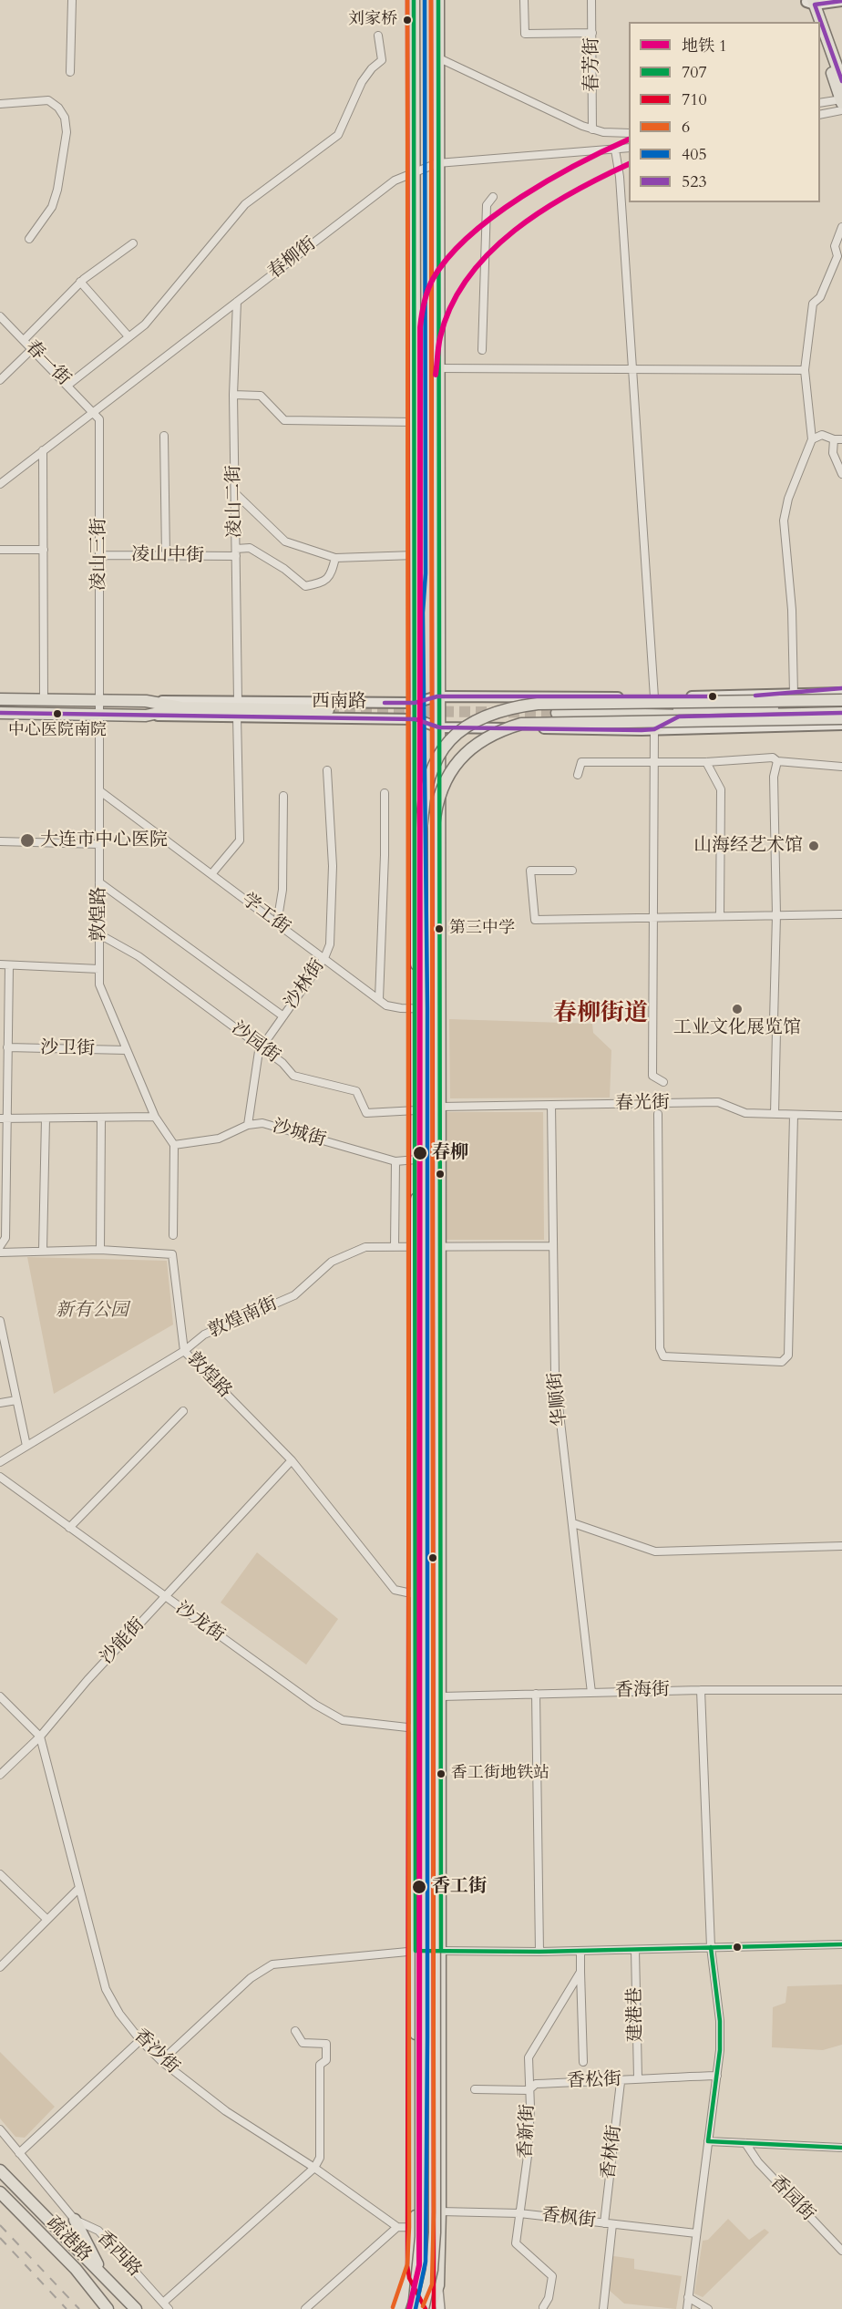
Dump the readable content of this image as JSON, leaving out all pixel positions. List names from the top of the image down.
{
  "streets": {
    "main road": ["西南路", "疏港路"],
    "street": [
      "春芳街",
      "春柳街",
      "春一街",
      "凌山二街",
      "凌山三街",
      "凌山中街",
      "敦煌路",
      "学工街",
      "沙林街",
      "沙园街",
      "沙卫街",
      "春光街",
      "沙城街",
      "敦煌南街",
      "华顺街",
      "沙龙街",
      "沙能街",
      "香海街",
      "建港巷",
      "香沙街",
      "香松街",
      "香新街",
      "香林街",
      "香园街",
      "香枫街",
      "香西路"
    ]
  },
  "crossings": [
    ["春柳街", "春一街"],
    ["春柳街", "凌山二街"],
    ["春柳街", "凌山三街"],
    ["春一街", "凌山三街"],
    ["凌山二街", "凌山中街"],
    ["凌山二街", "西南路"],
    ["凌山三街", "凌山中街"],
    ["凌山三街", "西南路"],
    ["凌山三街", "敦煌路"],
    ["西南路", "敦煌路"],
    ["敦煌路", "学工街"],
    ["敦煌路", "沙园街"],
    ["敦煌路", "沙卫街"],
    ["敦煌路", "敦煌南街"],
    ["敦煌路", "沙能街"],
    ["学工街", "沙林街"],
    ["沙林街", "沙园街"],
    ["沙林街", "沙城街"],
    ["春光街", "华顺街"],
    ["敦煌南街", "华顺街"],
    ["华顺街", "香海街"],
    ["沙龙街", "沙能街"],
    ["沙能街", "香沙街"],
    ["建港巷", "香松街"],
    ["香松街", "香新街"],
    ["香松街", "香林街"],
    ["香新街", "香枫街"],
    ["香林街", "香枫街"]
  ],
  "districts": ["春柳街道"],
  "parks": ["新有公园"],
  "places": [
    "刘家桥",
    "中心医院南院",
    "大连市中心医院",
    "山海经艺术馆",
    "第三中学",
    "工业文化展览馆",
    "春柳",
    "香工街地铁站",
    "香工街"
  ],
  "lines": [
    "transit line 707",
    "transit line 710",
    "transit line 6",
    "transit line 405",
    "transit line 523",
    "metro line 1"
  ],
  "legend": [
    "地铁 1",
    "707",
    "710",
    "6",
    "405",
    "523"
  ]
}
